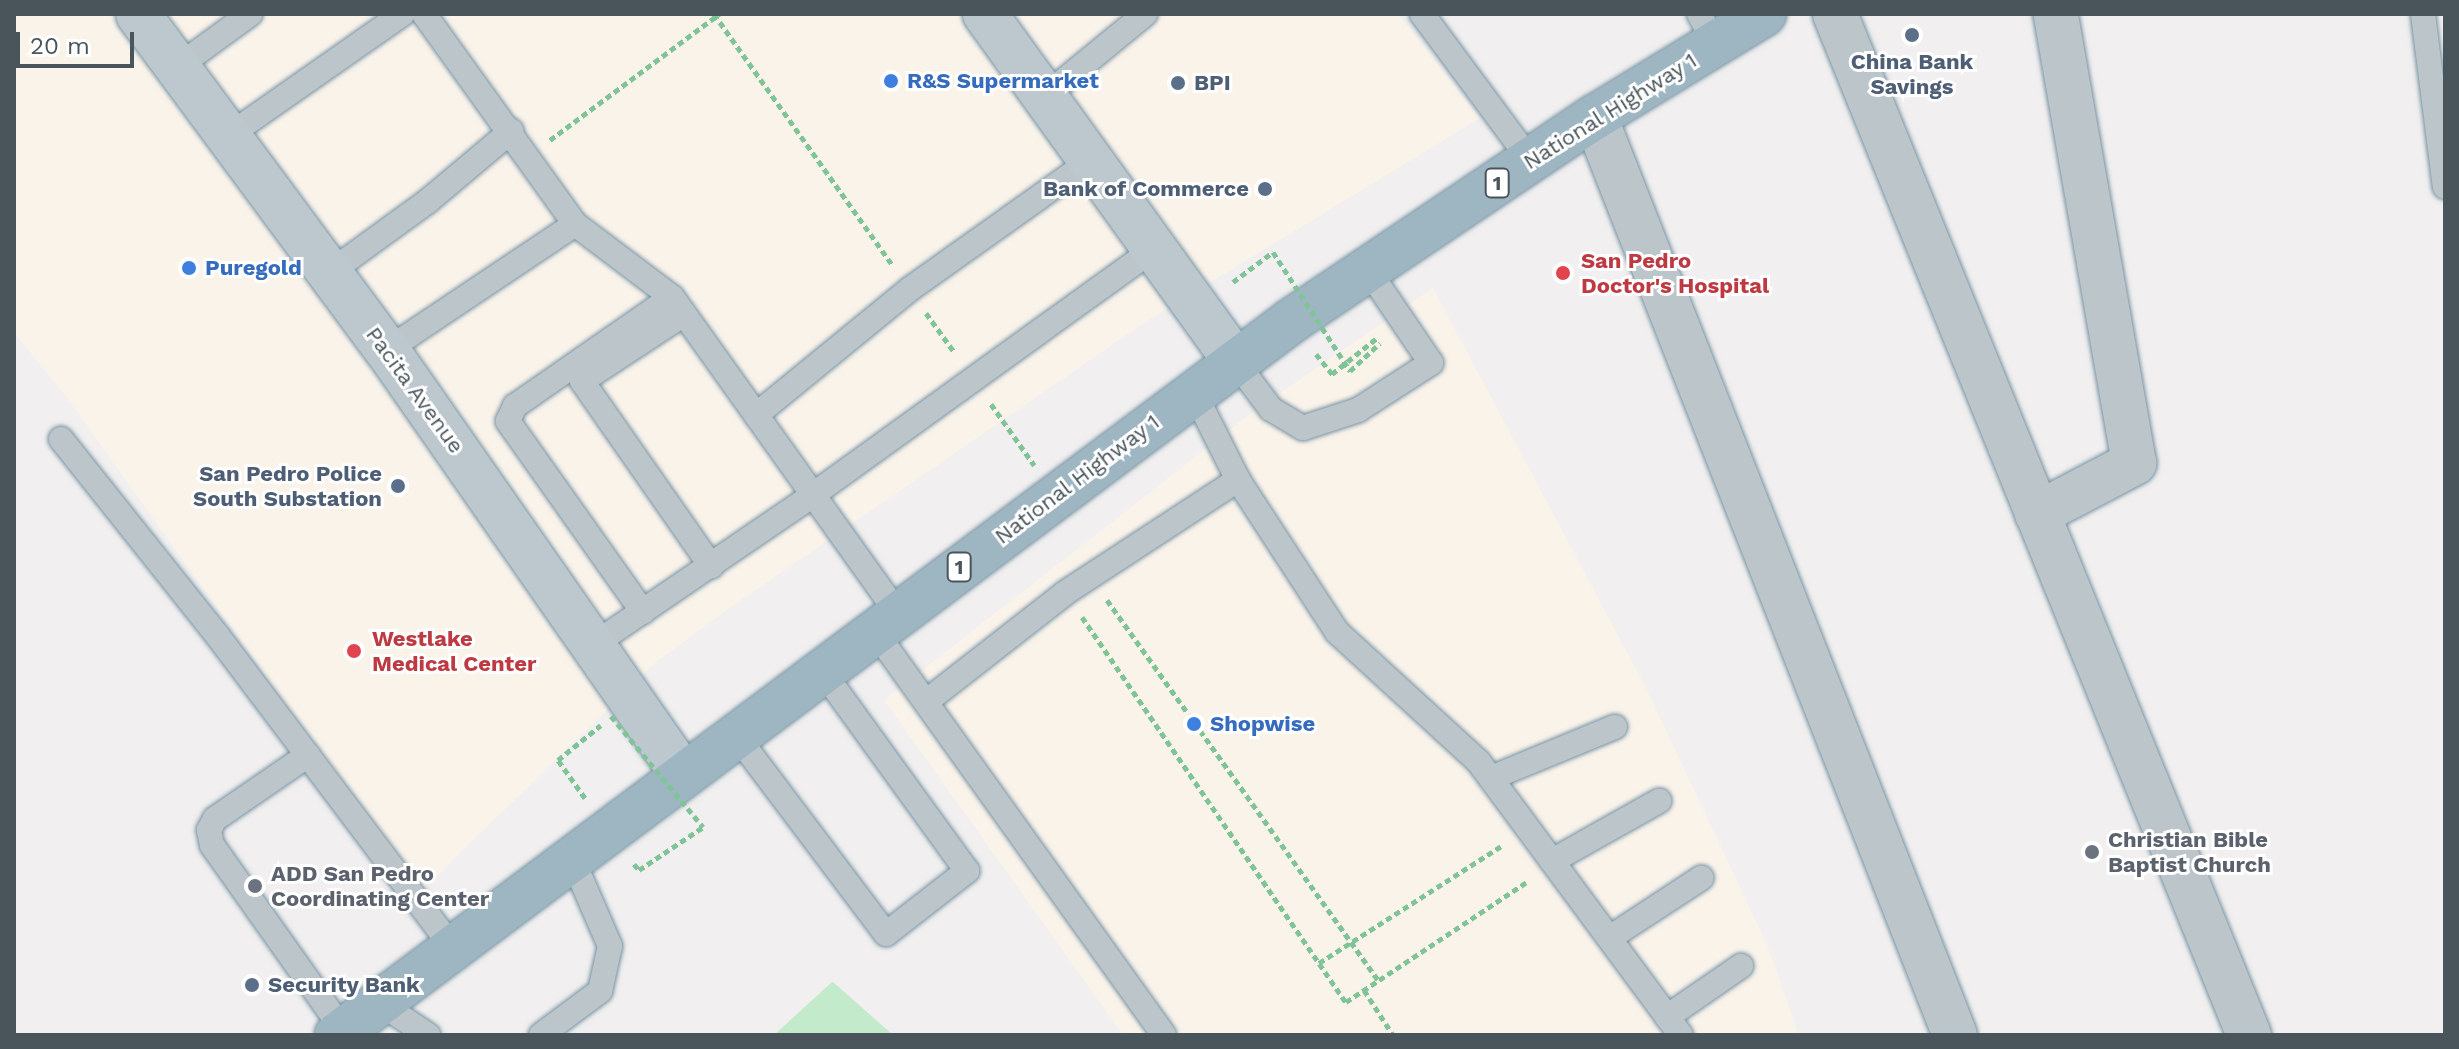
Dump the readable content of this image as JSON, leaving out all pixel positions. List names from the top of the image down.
{
  "streets": {
    "highway": ["National Highway 1", "1"],
    "main road": ["Pacita Avenue"]
  },
  "crossings": [
    ["National Highway 1", "Pacita Avenue"]
  ],
  "places": [
    "China Bank Savings",
    "R&S Supermarket",
    "BPI",
    "Bank of Commerce",
    "Puregold",
    "San Pedro Doctor's Hospital",
    "San Pedro Police South Substation",
    "Westlake Medical Center",
    "Shopwise",
    "Christian Bible Baptist Church",
    "ADD San Pedro Coordinating Center",
    "Security Bank"
  ],
  "scale_bar": "20 m"
}
